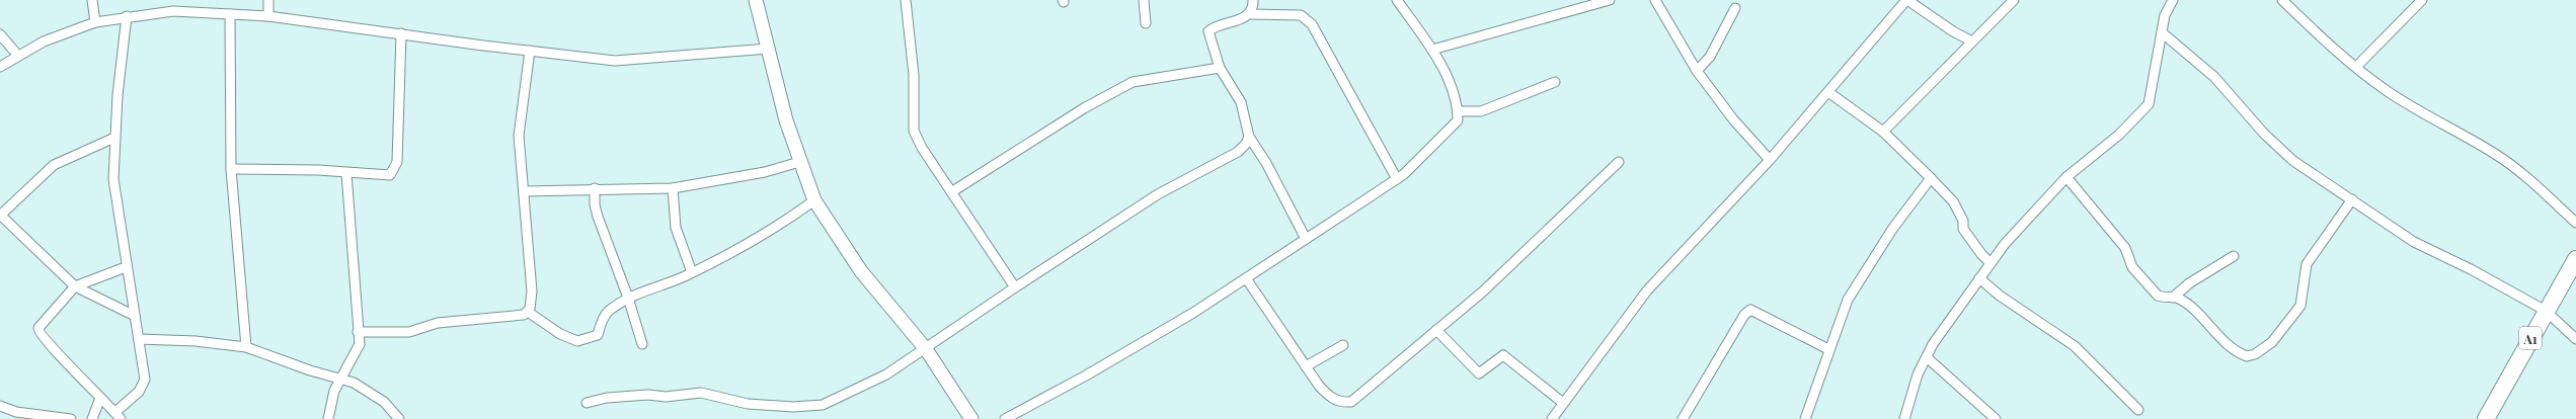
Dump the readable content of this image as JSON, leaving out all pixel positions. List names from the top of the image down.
{
  "streets": {
    "highway": ["A1"]
  }
}
